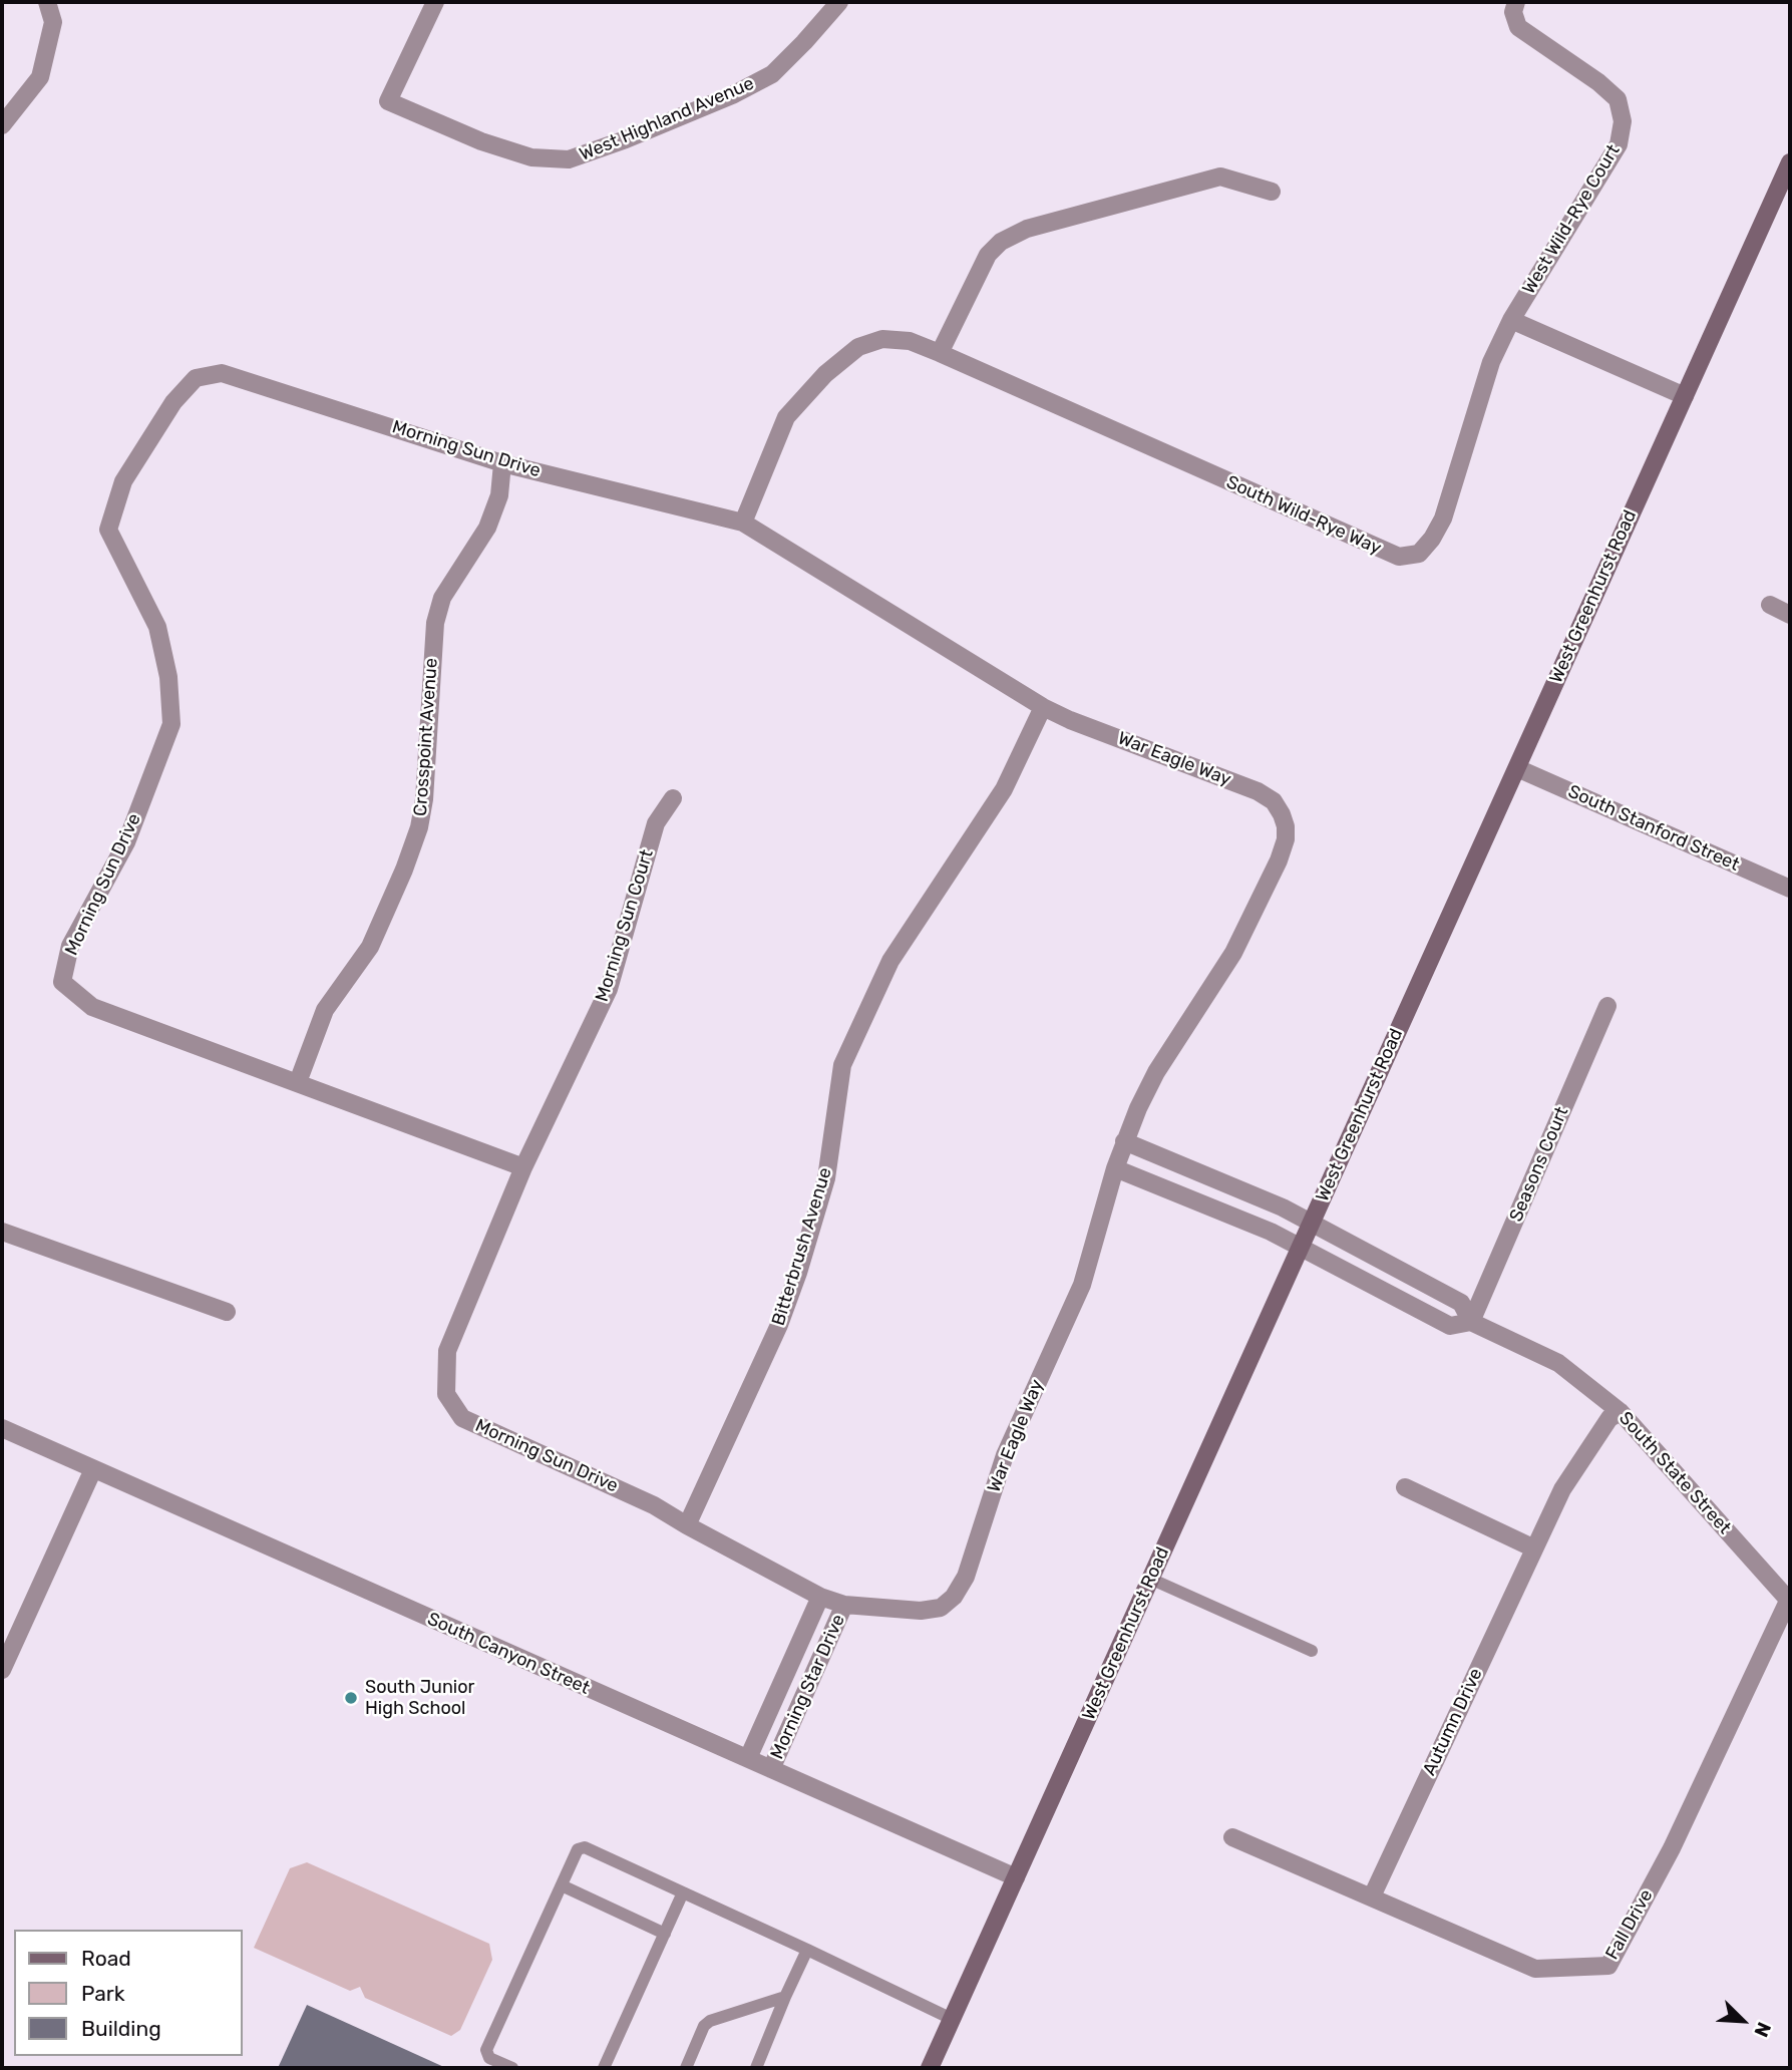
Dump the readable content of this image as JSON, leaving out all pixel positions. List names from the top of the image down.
{
  "streets": {
    "main road": ["West Greenhurst Road"],
    "street": [
      "West Highland Avenue",
      "West Wild-Rye Court",
      "Morning Sun Drive",
      "South Wild-Rye Way",
      "Crosspoint Avenue",
      "War Eagle Way",
      "South Stanford Street",
      "Morning Sun Court",
      "Seasons Court",
      "Bitterbrush Avenue",
      "South State Street",
      "South Canyon Street",
      "Morning Star Drive",
      "Autumn Drive",
      "Fall Drive"
    ]
  },
  "crossings": [
    ["West Wild-Rye Court", "South Wild-Rye Way"],
    ["Morning Sun Drive", "Crosspoint Avenue"],
    ["Morning Sun Drive", "War Eagle Way"],
    ["Morning Sun Drive", "Morning Sun Court"],
    ["Morning Sun Drive", "Bitterbrush Avenue"],
    ["Morning Sun Drive", "Morning Star Drive"],
    ["West Greenhurst Road", "South Stanford Street"],
    ["West Greenhurst Road", "South State Street"],
    ["West Greenhurst Road", "South Canyon Street"],
    ["War Eagle Way", "Bitterbrush Avenue"],
    ["War Eagle Way", "Morning Star Drive"],
    ["Seasons Court", "South State Street"],
    ["South State Street", "Autumn Drive"],
    ["South State Street", "Fall Drive"],
    ["South Canyon Street", "Morning Star Drive"],
    ["Autumn Drive", "Fall Drive"]
  ],
  "places": ["South Junior High School"],
  "legend": ["Road", "Park", "Building"],
  "north": "bottom right"
}
